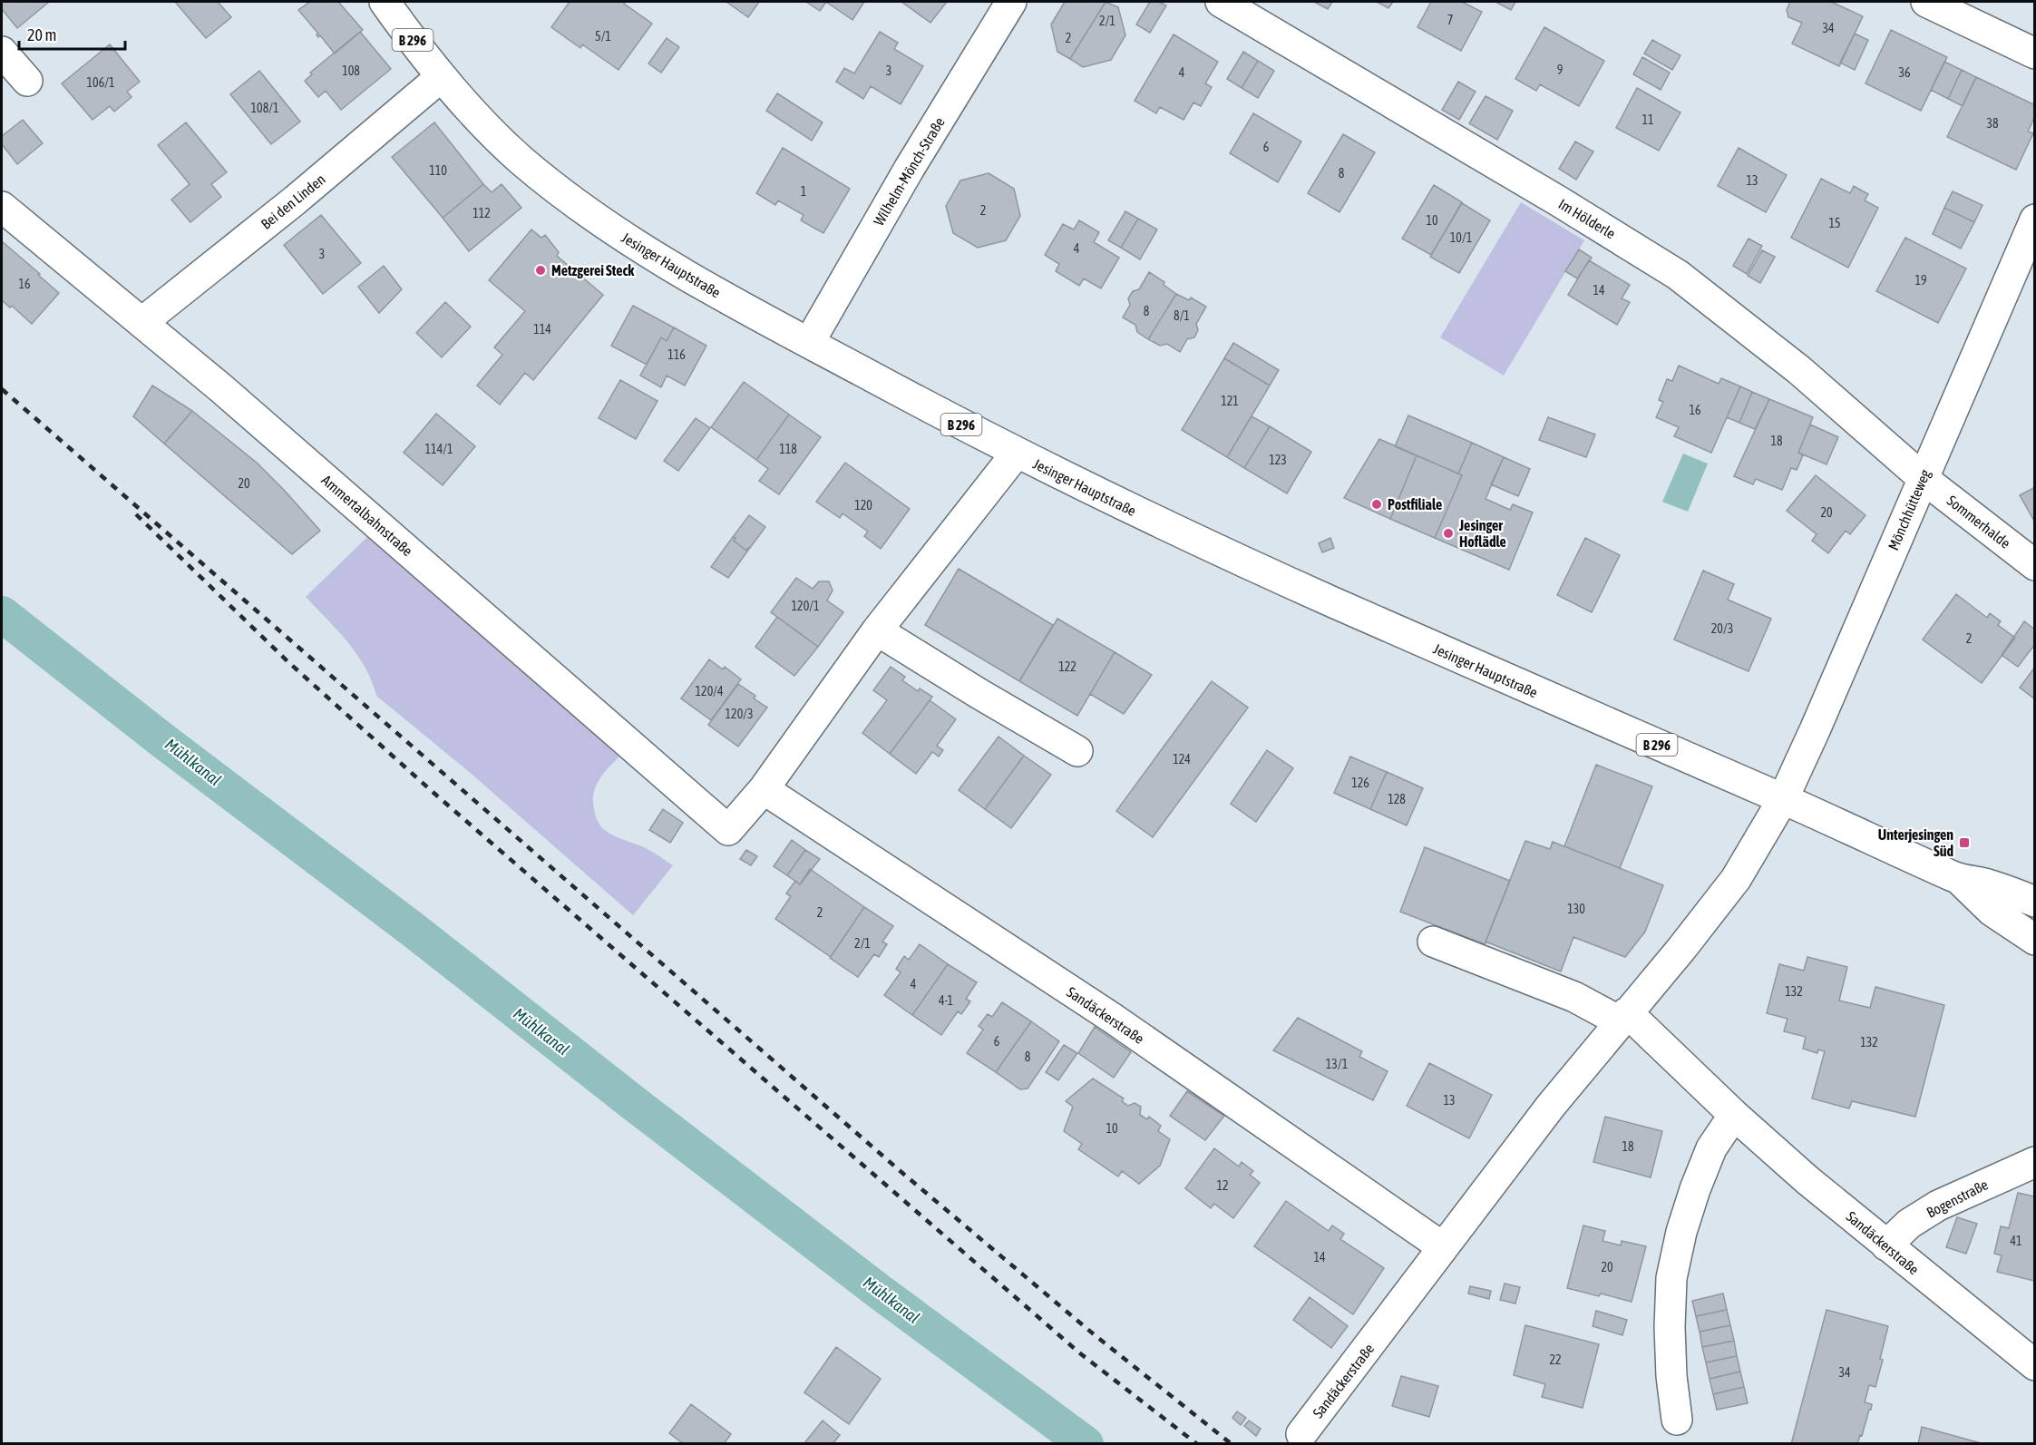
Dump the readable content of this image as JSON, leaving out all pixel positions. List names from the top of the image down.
{
  "streets": {
    "street": [
      "B 296",
      "Wilhelm-Mönch-Straße",
      "Bei den Linden",
      "Im Hölderle",
      "Jesinger Hauptstraße",
      "Mönchhütteweg",
      "Ammertalbahnstraße",
      "Sommerhalde",
      "Sandäckerstraße",
      "Bogenstraße"
    ]
  },
  "crossings": [
    ["Wilhelm-Mönch-Straße", "Jesinger Hauptstraße"],
    ["Bei den Linden", "Jesinger Hauptstraße"],
    ["Bei den Linden", "Ammertalbahnstraße"],
    ["Im Hölderle", "Mönchhütteweg"],
    ["Im Hölderle", "Sommerhalde"],
    ["Jesinger Hauptstraße", "Mönchhütteweg"],
    ["Jesinger Hauptstraße", "Ammertalbahnstraße"],
    ["Jesinger Hauptstraße", "Sandäckerstraße"],
    ["Mönchhütteweg", "Sommerhalde"],
    ["Mönchhütteweg", "Sandäckerstraße"],
    ["Sandäckerstraße", "Bogenstraße"]
  ],
  "water": ["Mühlkanal"],
  "places": {
    "other": ["Metzgerei Steck", "Postfiliale", "Jesinger Hoflädle"],
    "transit": ["Unterjesingen Süd"]
  },
  "house_numbers": [
    "7",
    "2/1",
    "34",
    "5/1",
    "2",
    "9",
    "108",
    "3",
    "4",
    "36",
    "106/1",
    "108/1",
    "11",
    "38",
    "6",
    "110",
    "8",
    "13",
    "1",
    "2",
    "112",
    "10",
    "15",
    "10/1",
    "4",
    "3",
    "19",
    "16",
    "14",
    "8",
    "8/1",
    "114",
    "116",
    "121",
    "16",
    "18",
    "114/1",
    "118",
    "123",
    "20",
    "120",
    "20",
    "120/1",
    "20/3",
    "2",
    "122",
    "120/4",
    "120/3",
    "124",
    "126",
    "128",
    "130",
    "2",
    "2/1",
    "4",
    "132",
    "4-1",
    "6",
    "132",
    "8",
    "13/1",
    "13",
    "10",
    "18",
    "12",
    "41",
    "14",
    "20",
    "22",
    "34"
  ],
  "scale_bar": "20 m"
}
